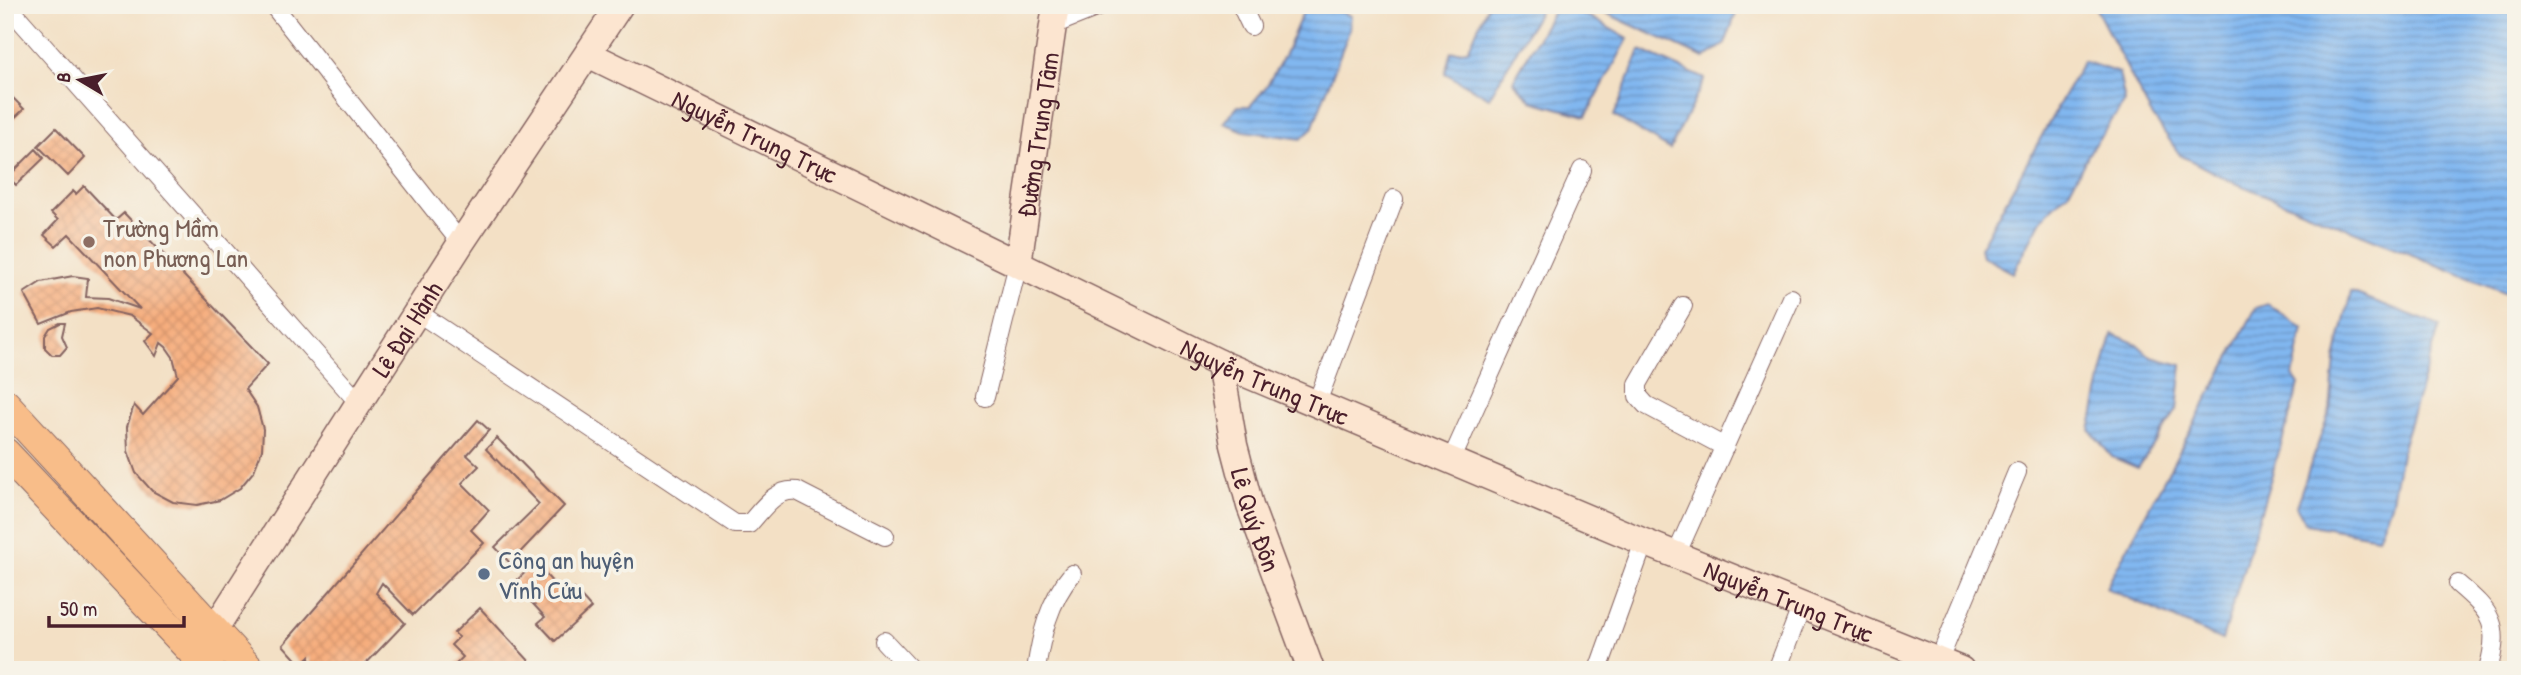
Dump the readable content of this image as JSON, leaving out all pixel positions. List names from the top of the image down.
{
  "streets": {
    "street": [
      "Đường Trung Tâm",
      "Nguyễn Trung Trực",
      "Lê Đại Hành",
      "Lê Quý Đôn"
    ]
  },
  "crossings": [
    ["Đường Trung Tâm", "Nguyễn Trung Trực"],
    ["Nguyễn Trung Trực", "Lê Đại Hành"],
    ["Nguyễn Trung Trực", "Lê Quý Đôn"]
  ],
  "places": ["Trường Mầm non Phương Lan", "Công an huyện Vĩnh Cửu"],
  "scale_bar": "50 m",
  "north": "left"
}
